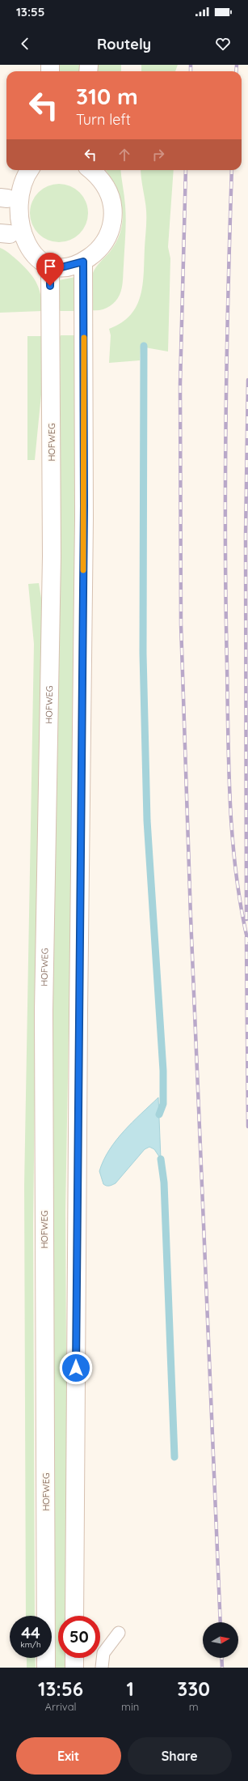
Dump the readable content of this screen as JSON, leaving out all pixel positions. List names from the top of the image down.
{
  "streets": {
    "main road": ["HOFWEG"]
  },
  "north": "right",
  "page": {
    "status": "13:55",
    "header": "Routely",
    "turn": ["310 m", "Turn left"],
    "speed": "44 km/h",
    "limit": "50",
    "eta": [
      "13:56",
      "Arrival",
      "1",
      "min",
      "330",
      "m"
    ],
    "buttons": ["Exit", "Share"]
  }
}
